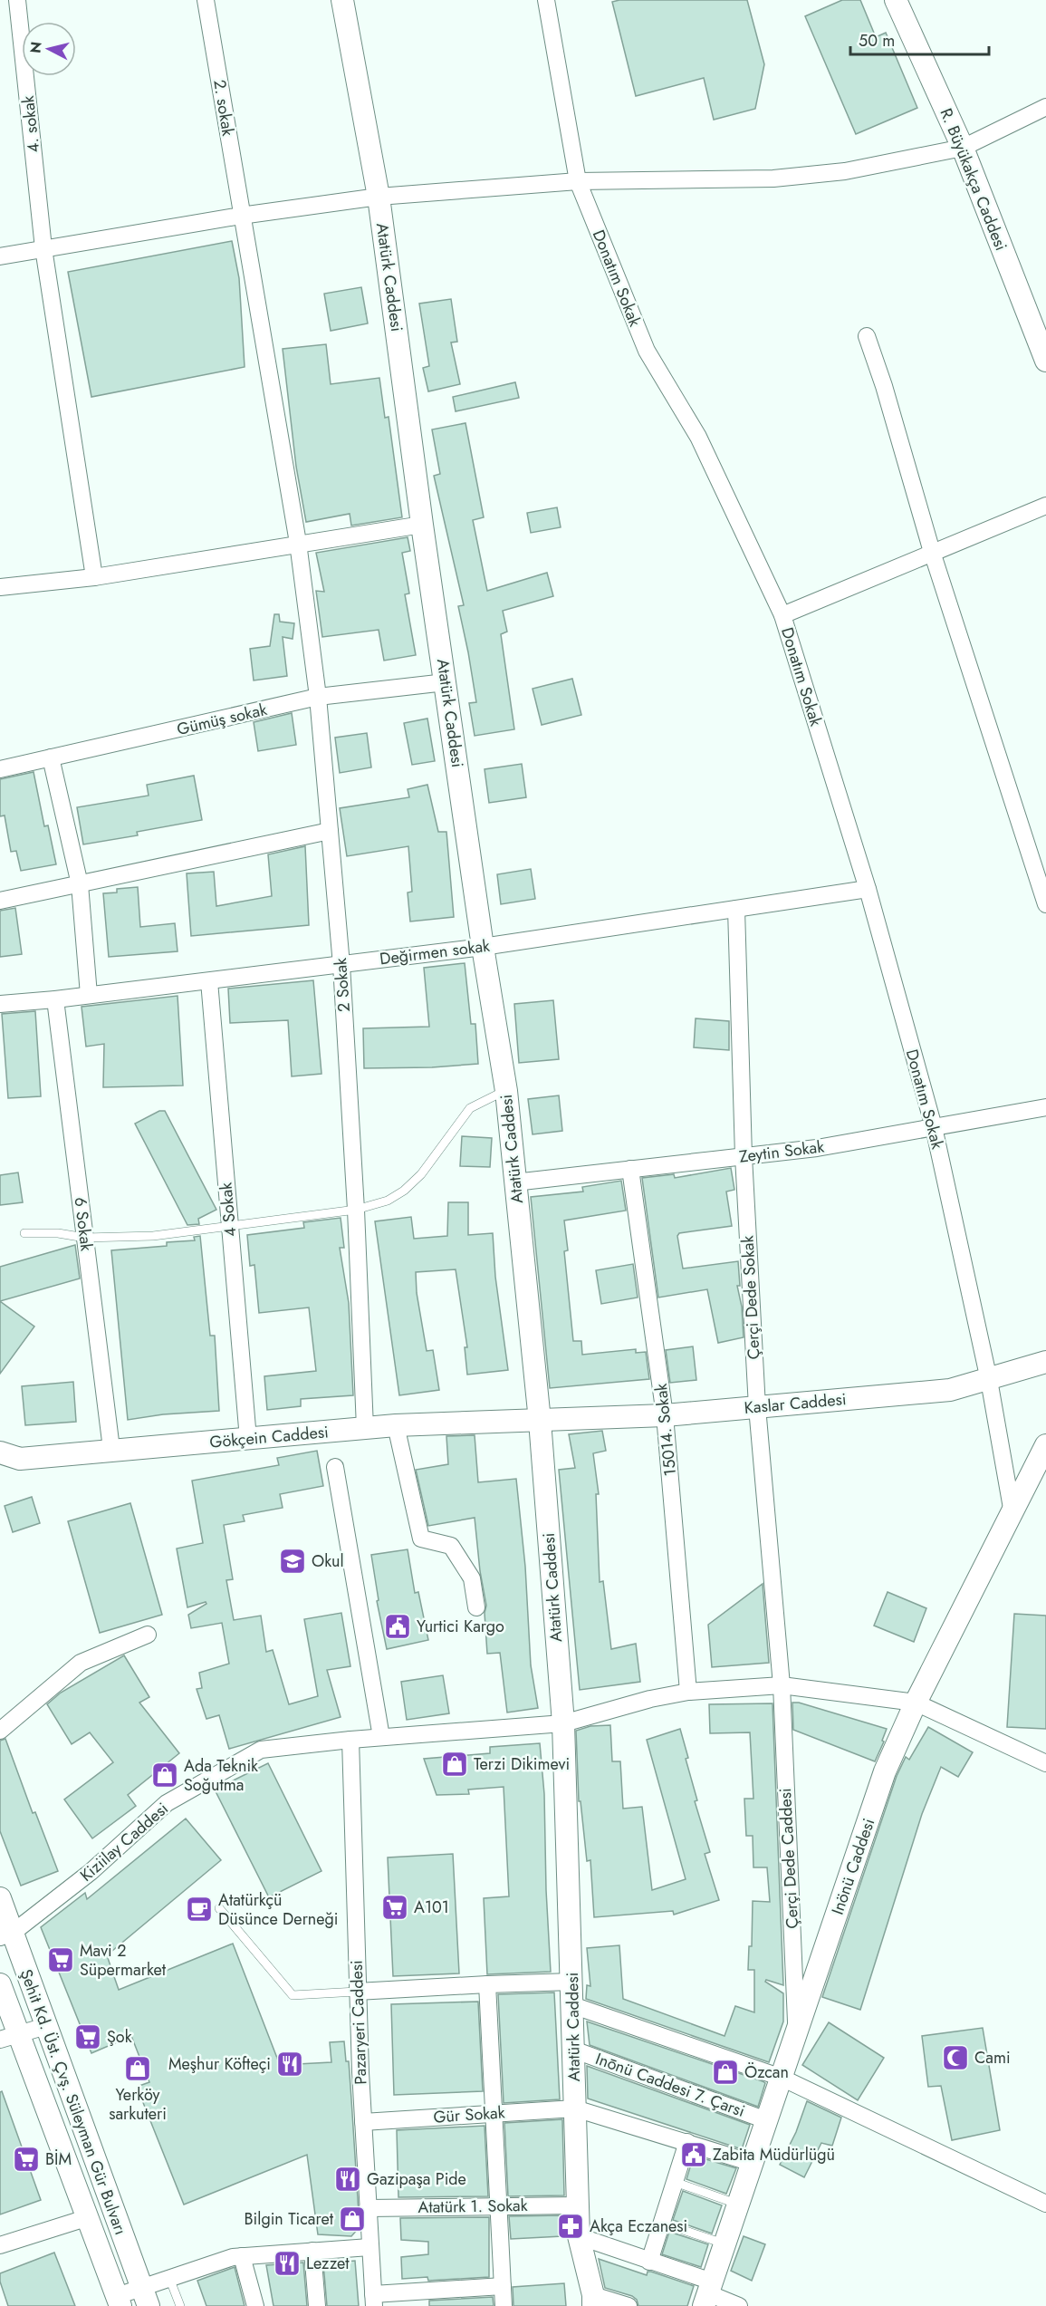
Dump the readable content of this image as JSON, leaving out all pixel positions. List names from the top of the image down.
{
  "streets": {
    "street": [
      "2. sokak",
      "4. sokak",
      "R. Büyükakça Caddesi",
      "Atatürk Caddesi",
      "Donatım Sokak",
      "Gümüş sokak",
      "Değirmen sokak",
      "2 Sokak",
      "Zeytin Sokak",
      "4 Sokak",
      "6 Sokak",
      "Çerçi Dede Sokak",
      "Kaslar Caddesi",
      "15014. Sokak",
      "Gökçein Caddesi",
      "Kiziilay Caddesi",
      "Çerçi Dede Caddesi",
      "Inönü Caddesi",
      "Pazaryeri Caddesi",
      "Inōnü Caddesi 7. Çarsi",
      "Şehit Kd. Üst. Çvş. Süleyman Gür Bulvarı",
      "Gür Sokak",
      "Atatürk 1. Sokak"
    ]
  },
  "crossings": [
    ["2. sokak", "2 Sokak"],
    ["Atatürk Caddesi", "Gümüş sokak"],
    ["Atatürk Caddesi", "Değirmen sokak"],
    ["Atatürk Caddesi", "Zeytin Sokak"],
    ["Atatürk Caddesi", "Kaslar Caddesi"],
    ["Atatürk Caddesi", "Gökçein Caddesi"],
    ["Atatürk Caddesi", "Kiziilay Caddesi"],
    ["Atatürk Caddesi", "Inōnü Caddesi 7. Çarsi"],
    ["Atatürk Caddesi", "Gür Sokak"],
    ["Atatürk Caddesi", "Atatürk 1. Sokak"],
    ["Donatım Sokak", "Değirmen sokak"],
    ["Donatım Sokak", "Zeytin Sokak"],
    ["Donatım Sokak", "Kaslar Caddesi"],
    ["Donatım Sokak", "Inönü Caddesi"],
    ["Gümüş sokak", "2 Sokak"],
    ["Değirmen sokak", "2 Sokak"],
    ["Değirmen sokak", "4 Sokak"],
    ["Değirmen sokak", "6 Sokak"],
    ["Değirmen sokak", "Çerçi Dede Sokak"],
    ["2 Sokak", "Gökçein Caddesi"],
    ["Zeytin Sokak", "Çerçi Dede Sokak"],
    ["Zeytin Sokak", "15014. Sokak"],
    ["4 Sokak", "Gökçein Caddesi"],
    ["6 Sokak", "Gökçein Caddesi"],
    ["Çerçi Dede Sokak", "Kaslar Caddesi"],
    ["Çerçi Dede Sokak", "Kiziilay Caddesi"],
    ["Çerçi Dede Sokak", "Çerçi Dede Caddesi"],
    ["Kaslar Caddesi", "15014. Sokak"],
    ["Kaslar Caddesi", "Gökçein Caddesi"],
    ["15014. Sokak", "Kiziilay Caddesi"],
    ["Kiziilay Caddesi", "Çerçi Dede Caddesi"],
    ["Kiziilay Caddesi", "Inönü Caddesi"],
    ["Kiziilay Caddesi", "Pazaryeri Caddesi"],
    ["Kiziilay Caddesi", "Şehit Kd. Üst. Çvş. Süleyman Gür Bulvarı"],
    ["Çerçi Dede Caddesi", "Inönü Caddesi"],
    ["Inönü Caddesi", "Inōnü Caddesi 7. Çarsi"],
    ["Inönü Caddesi", "Gür Sokak"],
    ["Pazaryeri Caddesi", "Gür Sokak"],
    ["Pazaryeri Caddesi", "Atatürk 1. Sokak"]
  ],
  "places": {
    "school or university": ["Okul"],
    "public building": ["Yurtici Kargo", "Zabita Müdürlügü"],
    "shop": [
      "Terzi Dikimevi",
      "Ada Teknik Soğutma",
      "Yerköy sarkuteri",
      "Özcan",
      "Bilgin Ticaret"
    ],
    "supermarket": [
      "A101",
      "Mavi 2 Süpermarket",
      "Şok",
      "BİM"
    ],
    "cafe": ["Atatürkçü Düsünce Derneği"],
    "mosque": ["Cami"],
    "restaurant": ["Meşhur Köfteçi", "Gazipaşa Pide", "Lezzet"],
    "pharmacy": ["Akça Eczanesi"]
  },
  "scale_bar": "50 m",
  "north": "left"
}
